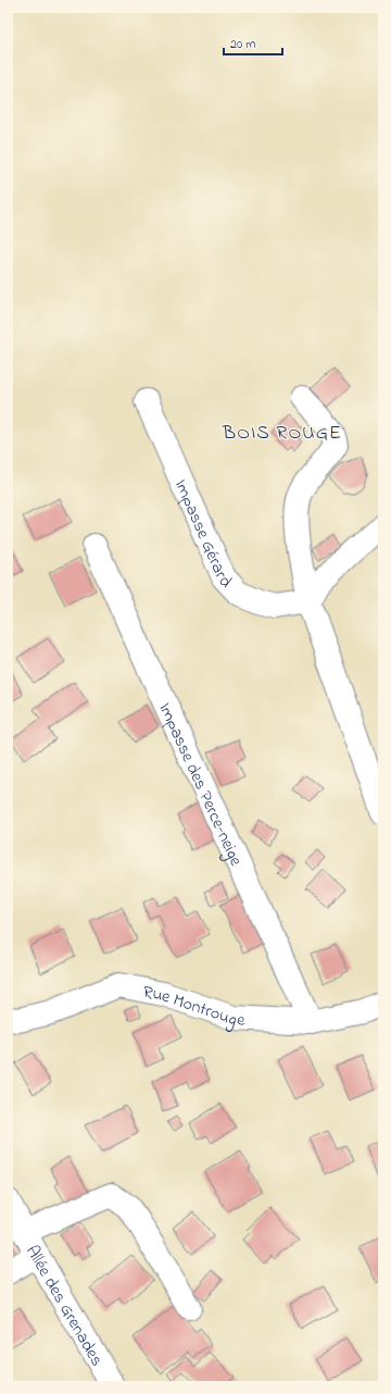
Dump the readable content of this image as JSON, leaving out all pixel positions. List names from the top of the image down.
{
  "streets": {
    "street": [
      "Impasse Gérard",
      "Impasse des Perce-neige",
      "Rue Montrouge",
      "Allée des Grenades"
    ]
  },
  "crossings": [
    ["Impasse des Perce-neige", "Rue Montrouge"]
  ],
  "districts": ["BOIS ROUGE"],
  "scale_bar": "20 m"
}
